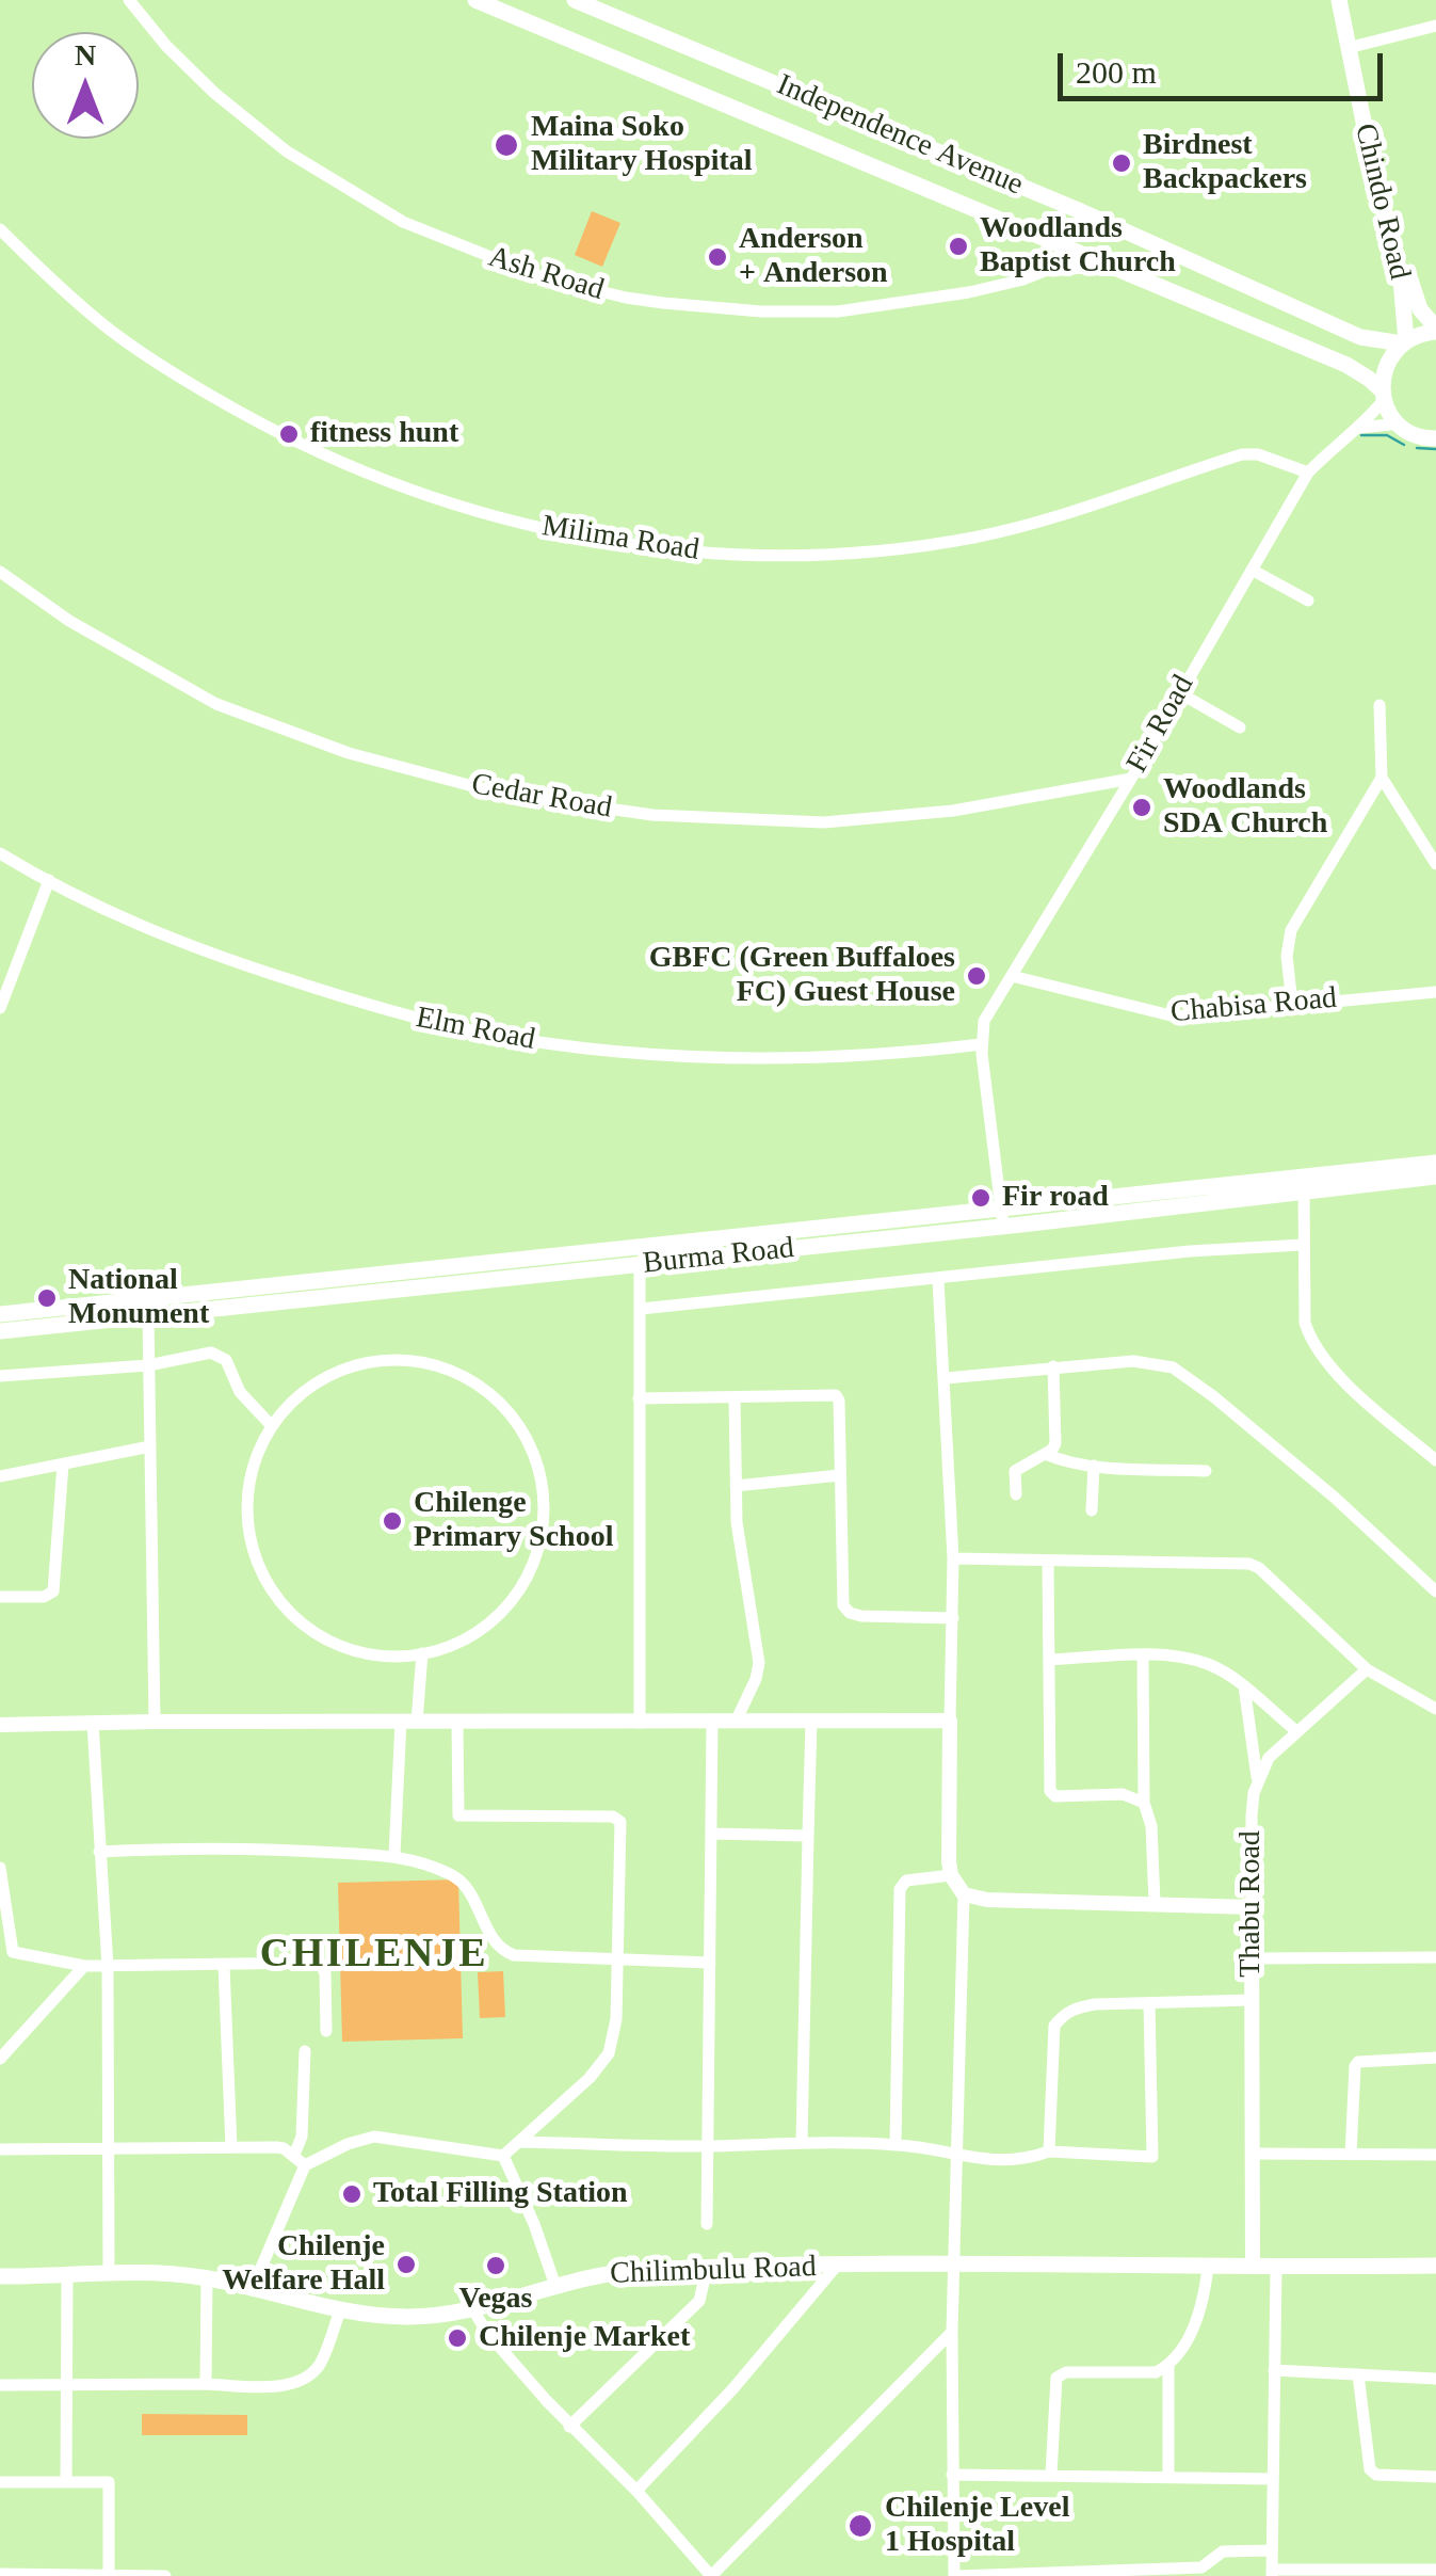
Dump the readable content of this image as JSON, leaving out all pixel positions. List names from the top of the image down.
{
  "streets": {
    "main road": [
      "Independence Avenue",
      "Chindo Road",
      "Burma Road",
      "Chilimbulu Road"
    ],
    "street": [
      "Ash Road",
      "Milima Road",
      "Fir Road",
      "Cedar Road",
      "Chabisa Road",
      "Elm Road",
      "Thabu Road"
    ]
  },
  "crossings": [
    ["Independence Avenue", "Chindo Road"],
    ["Independence Avenue", "Ash Road"],
    ["Independence Avenue", "Fir Road"],
    ["Milima Road", "Fir Road"],
    ["Fir Road", "Cedar Road"],
    ["Fir Road", "Chabisa Road"],
    ["Fir Road", "Elm Road"],
    ["Fir Road", "Burma Road"],
    ["Thabu Road", "Chilimbulu Road"]
  ],
  "districts": ["CHILENJE"],
  "places": [
    "Maina Soko Military Hospital",
    "Birdnest Backpackers",
    "Woodlands Baptist Church",
    "Anderson + Anderson",
    "fitness hunt",
    "Woodlands SDA Church",
    "GBFC (Green Buffaloes FC) Guest House",
    "Fir road",
    "National Monument",
    "Chilenge Primary School",
    "Total Filling Station",
    "Chilenje Welfare Hall",
    "Vegas",
    "Chilenje Market",
    "Chilenje Level 1 Hospital"
  ],
  "scale_bar": "200 m",
  "north": "top"
}
